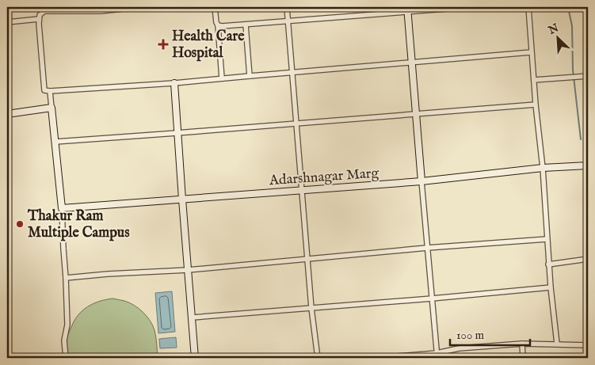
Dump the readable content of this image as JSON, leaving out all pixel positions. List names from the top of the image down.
{
  "streets": {
    "street": ["Adarshnagar Marg"]
  },
  "places": {
    "health": ["Health Care Hospital"],
    "other": ["Thakur Ram Multiple Campus"]
  },
  "scale_bar": "100 m",
  "north": "top left"
}
